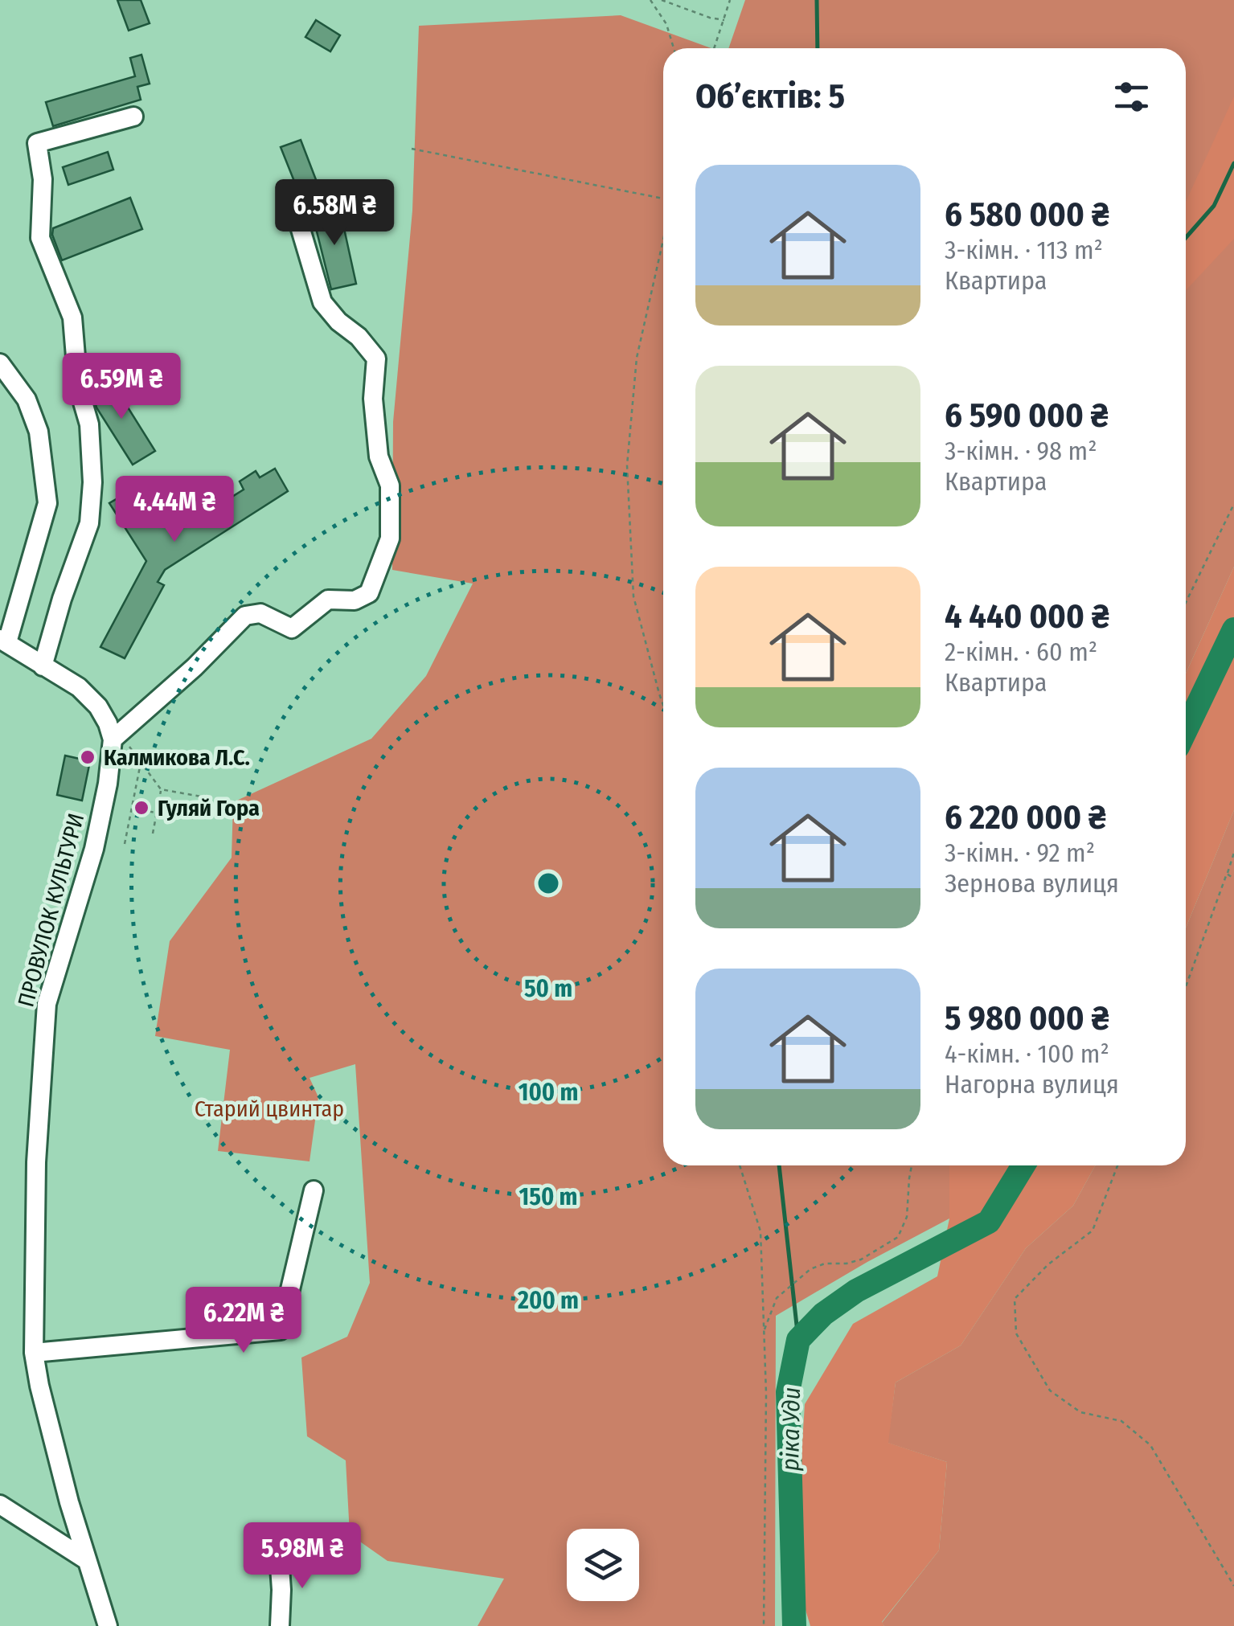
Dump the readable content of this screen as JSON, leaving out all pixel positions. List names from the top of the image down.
{
  "streets": {
    "street": ["ПРОВУЛОК КУЛЬТУРИ"]
  },
  "water": ["ріка Уди"],
  "parks": ["Старий цвинтар"],
  "places": ["Калмикова Л.С.", "Гуляй Гора"],
  "page": {
    "heading": "Об’єктів: 5",
    "list": [
      {
        "name": "6 580 000 ₴",
        "note": "3-кімн. · 113 m² · Квартира"
      },
      {
        "name": "6 590 000 ₴",
        "note": "3-кімн. · 98 m² · Квартира"
      },
      {
        "name": "4 440 000 ₴",
        "note": "2-кімн. · 60 m² · Квартира"
      },
      {
        "name": "6 220 000 ₴",
        "note": "3-кімн. · 92 m² · Зернова вулиця"
      },
      {
        "name": "5 980 000 ₴",
        "note": "4-кімн. · 100 m² · Нагорна вулиця"
      }
    ],
    "price": [
      "6.58M ₴",
      "6.59M ₴",
      "4.44M ₴",
      "6.22M ₴",
      "5.98M ₴"
    ]
  },
  "rings": [
    "50 m",
    "100 m",
    "150 m",
    "200 m"
  ]
}
